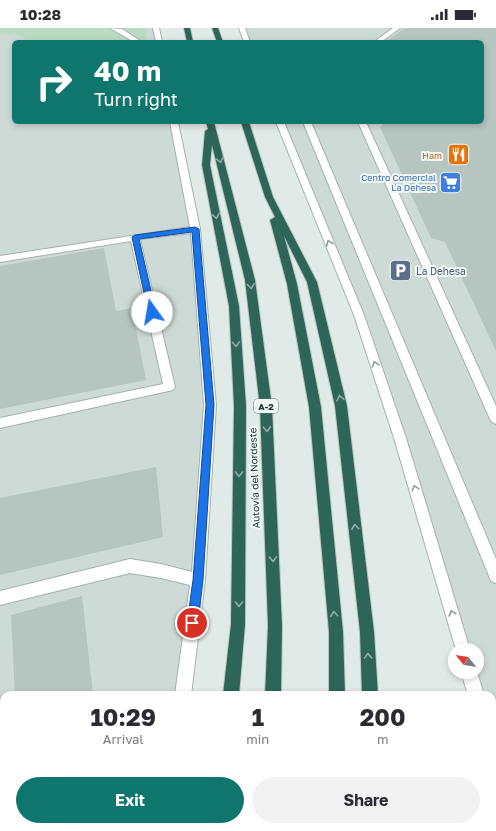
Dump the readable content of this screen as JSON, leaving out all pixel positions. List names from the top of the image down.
{
  "streets": {
    "highway": ["A-2", "Autovía del Nordeste"]
  },
  "places": {
    "restaurant": ["Ham"],
    "supermarket": ["Centro Comercial La Dehesa"],
    "parking": ["La Dehesa"]
  },
  "north": "top left",
  "page": {
    "status": "10:28",
    "turn": ["40 m", "Turn right"],
    "eta": [
      "10:29",
      "Arrival",
      "1",
      "min",
      "200",
      "m"
    ],
    "buttons": ["Exit", "Share"]
  }
}
